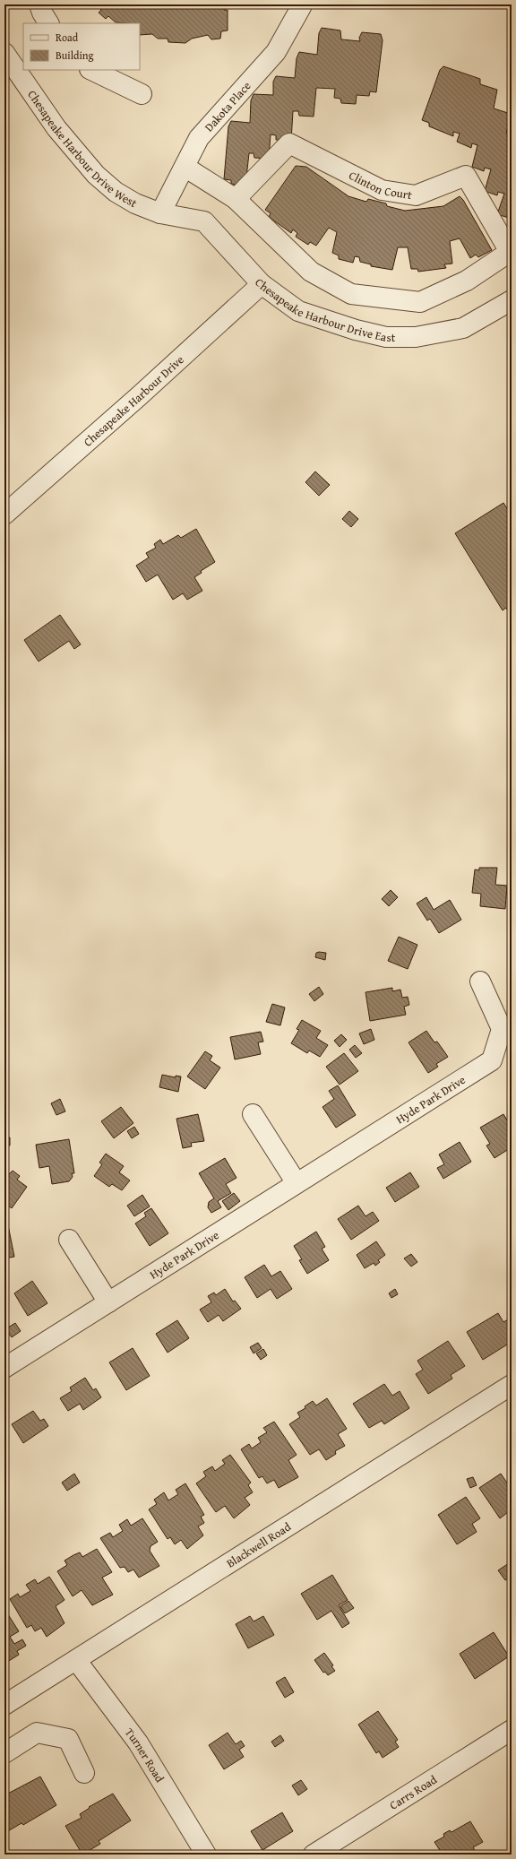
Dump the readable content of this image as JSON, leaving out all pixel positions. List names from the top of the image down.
{
  "streets": {
    "street": [
      "Dakota Place",
      "Chesapeake Harbour Drive West",
      "Clinton Court",
      "Chesapeake Harbour Drive East",
      "Chesapeake Harbour Drive",
      "Hyde Park Drive",
      "Blackwell Road",
      "Turner Road",
      "Carrs Road"
    ]
  },
  "crossings": [
    ["Dakota Place", "Chesapeake Harbour Drive West"],
    ["Dakota Place", "Chesapeake Harbour Drive East"],
    ["Chesapeake Harbour Drive West", "Chesapeake Harbour Drive East"],
    ["Clinton Court", "Chesapeake Harbour Drive East"],
    ["Chesapeake Harbour Drive East", "Chesapeake Harbour Drive"],
    ["Blackwell Road", "Turner Road"]
  ],
  "legend": ["Road", "Building"]
}
